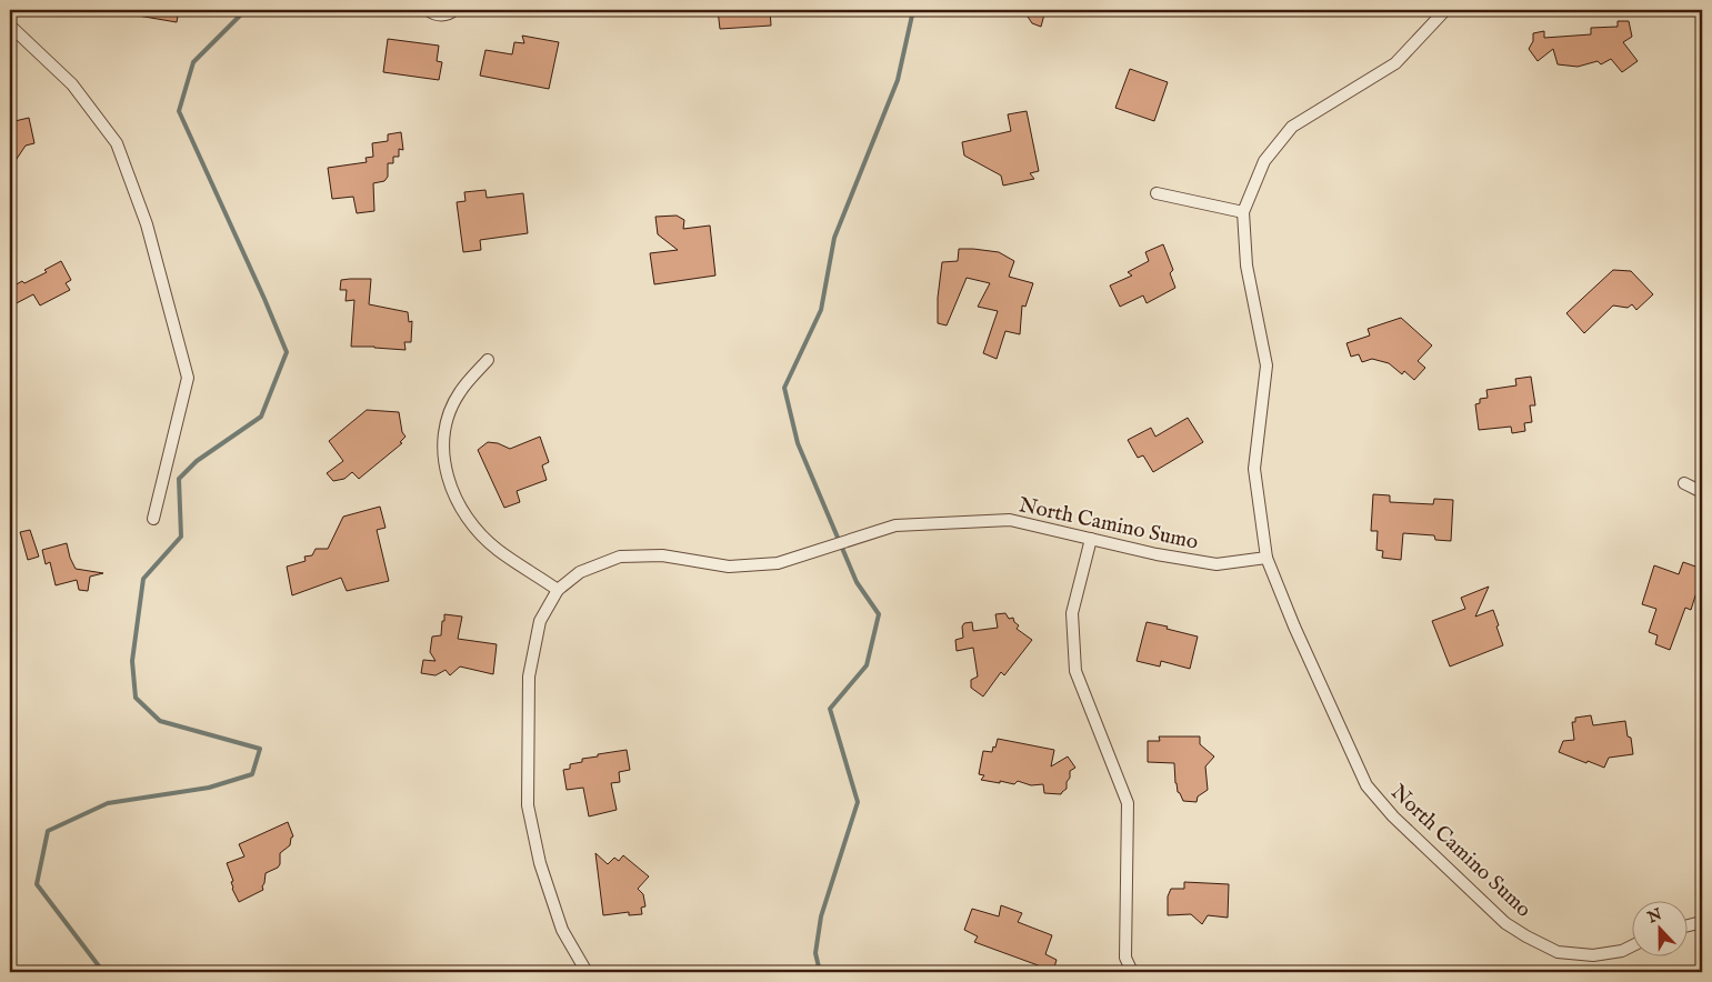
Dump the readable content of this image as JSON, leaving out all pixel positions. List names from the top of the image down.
{
  "streets": {
    "street": ["North Camino Sumo"]
  },
  "north": "top"
}
